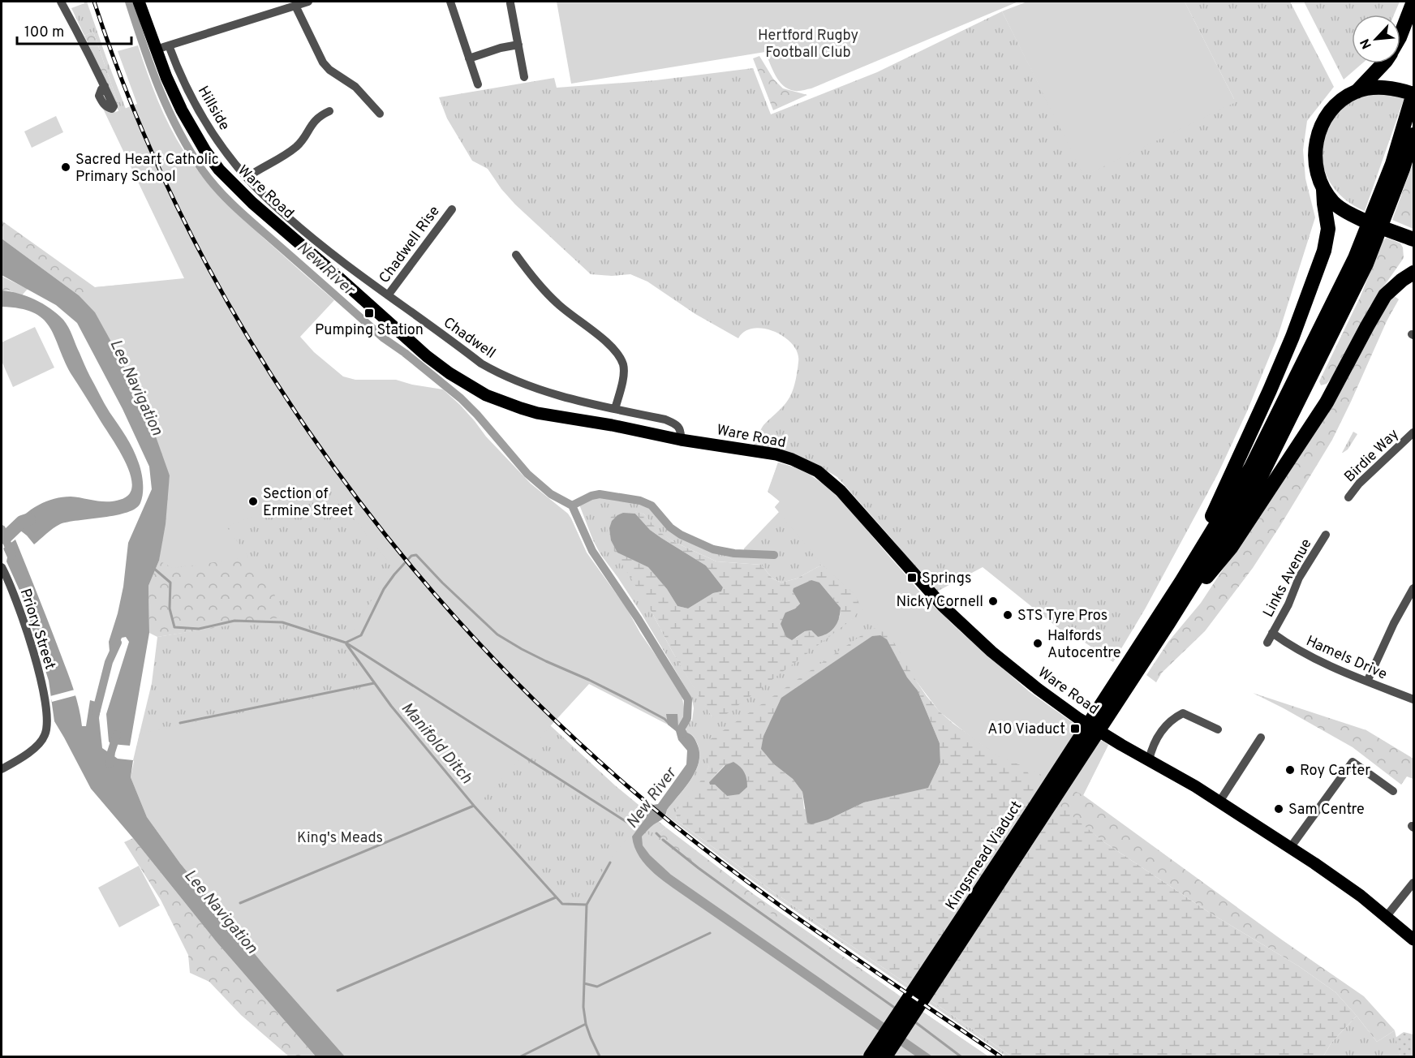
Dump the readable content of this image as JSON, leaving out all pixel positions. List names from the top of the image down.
{
  "streets": {
    "highway": ["Kingsmead Viaduct"],
    "main road": ["Ware Road"],
    "street": [
      "Hillside",
      "Chadwell Rise",
      "Chadwell",
      "Birdie Way",
      "Links Avenue",
      "Priory Street",
      "Hamels Drive"
    ]
  },
  "crossings": [
    ["Hillside", "Chadwell"],
    ["Ware Road", "Chadwell"],
    ["Chadwell Rise", "Chadwell"],
    ["Links Avenue", "Hamels Drive"]
  ],
  "water": ["New River", "Lee Navigation", "Manifold Ditch"],
  "parks": ["Hertford Rugby Football Club", "King's Meads"],
  "places": {
    "other": [
      "Sacred Heart Catholic Primary School",
      "Section of Ermine Street",
      "Nicky Cornell",
      "STS Tyre Pros",
      "Halfords Autocentre",
      "Roy Carter",
      "Sam Centre"
    ],
    "transit": ["Pumping Station", "Springs", "A10 Viaduct"]
  },
  "scale_bar": "100 m",
  "north": "bottom left"
}
